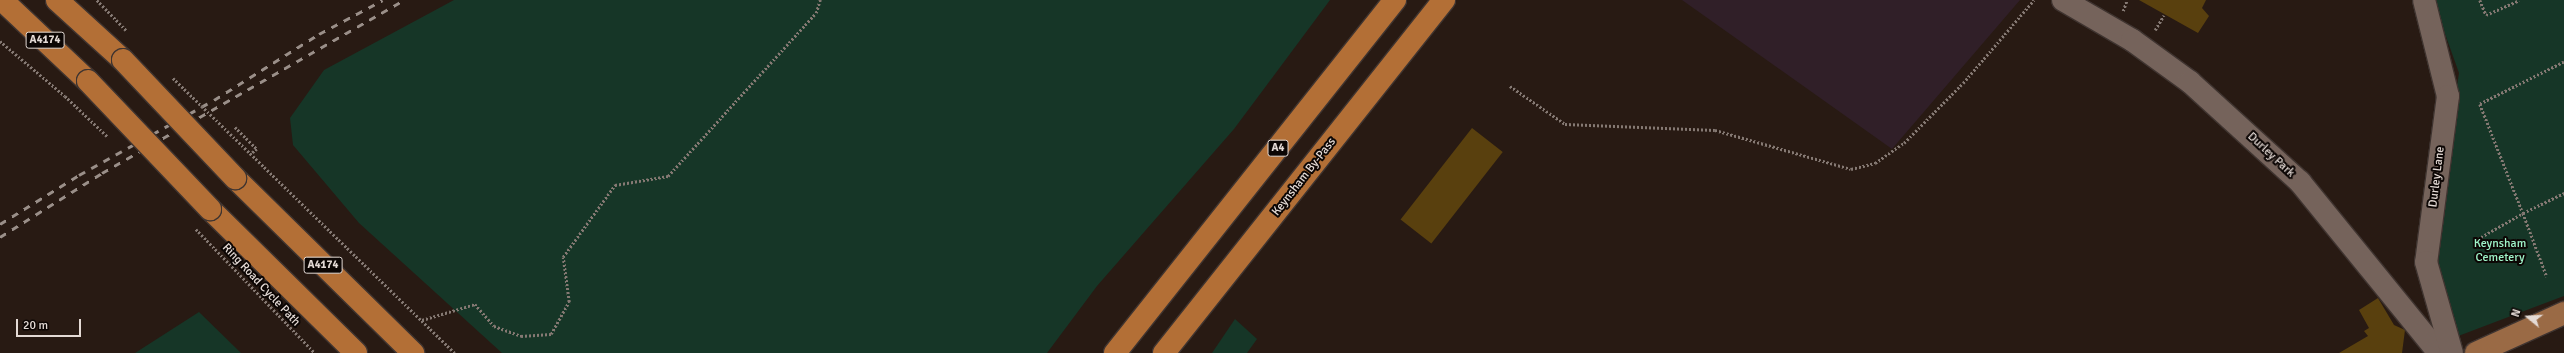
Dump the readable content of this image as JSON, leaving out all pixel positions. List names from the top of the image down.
{
  "streets": {
    "highway": ["A4174", "A4", "Keynsham By-Pass"],
    "street": ["Durley Park", "Durley Lane"],
    "path": ["Ring Road Cycle Path"]
  },
  "parks": ["Keynsham Cemetery"],
  "scale_bar": "20 m",
  "north": "left"
}
